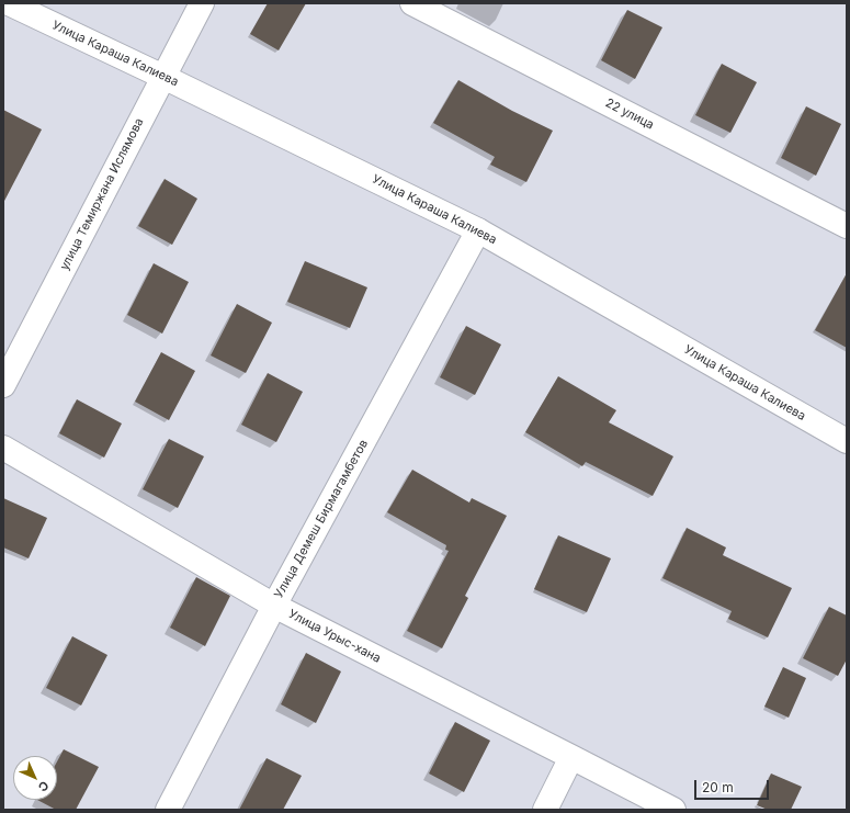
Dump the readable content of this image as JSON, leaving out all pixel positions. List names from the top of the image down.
{
  "streets": {
    "street": [
      "Улица Караша Калиева",
      "22 улица",
      "улица Темиржана Ислямова",
      "Улица Демеш Бирмагамбетов",
      "Улица Урыс-хана"
    ]
  },
  "crossings": [
    ["Улица Караша Калиева", "улица Темиржана Ислямова"],
    ["Улица Караша Калиева", "Улица Демеш Бирмагамбетов"],
    ["Улица Демеш Бирмагамбетов", "Улица Урыс-хана"]
  ],
  "scale_bar": "20 m",
  "north": "bottom right"
}
